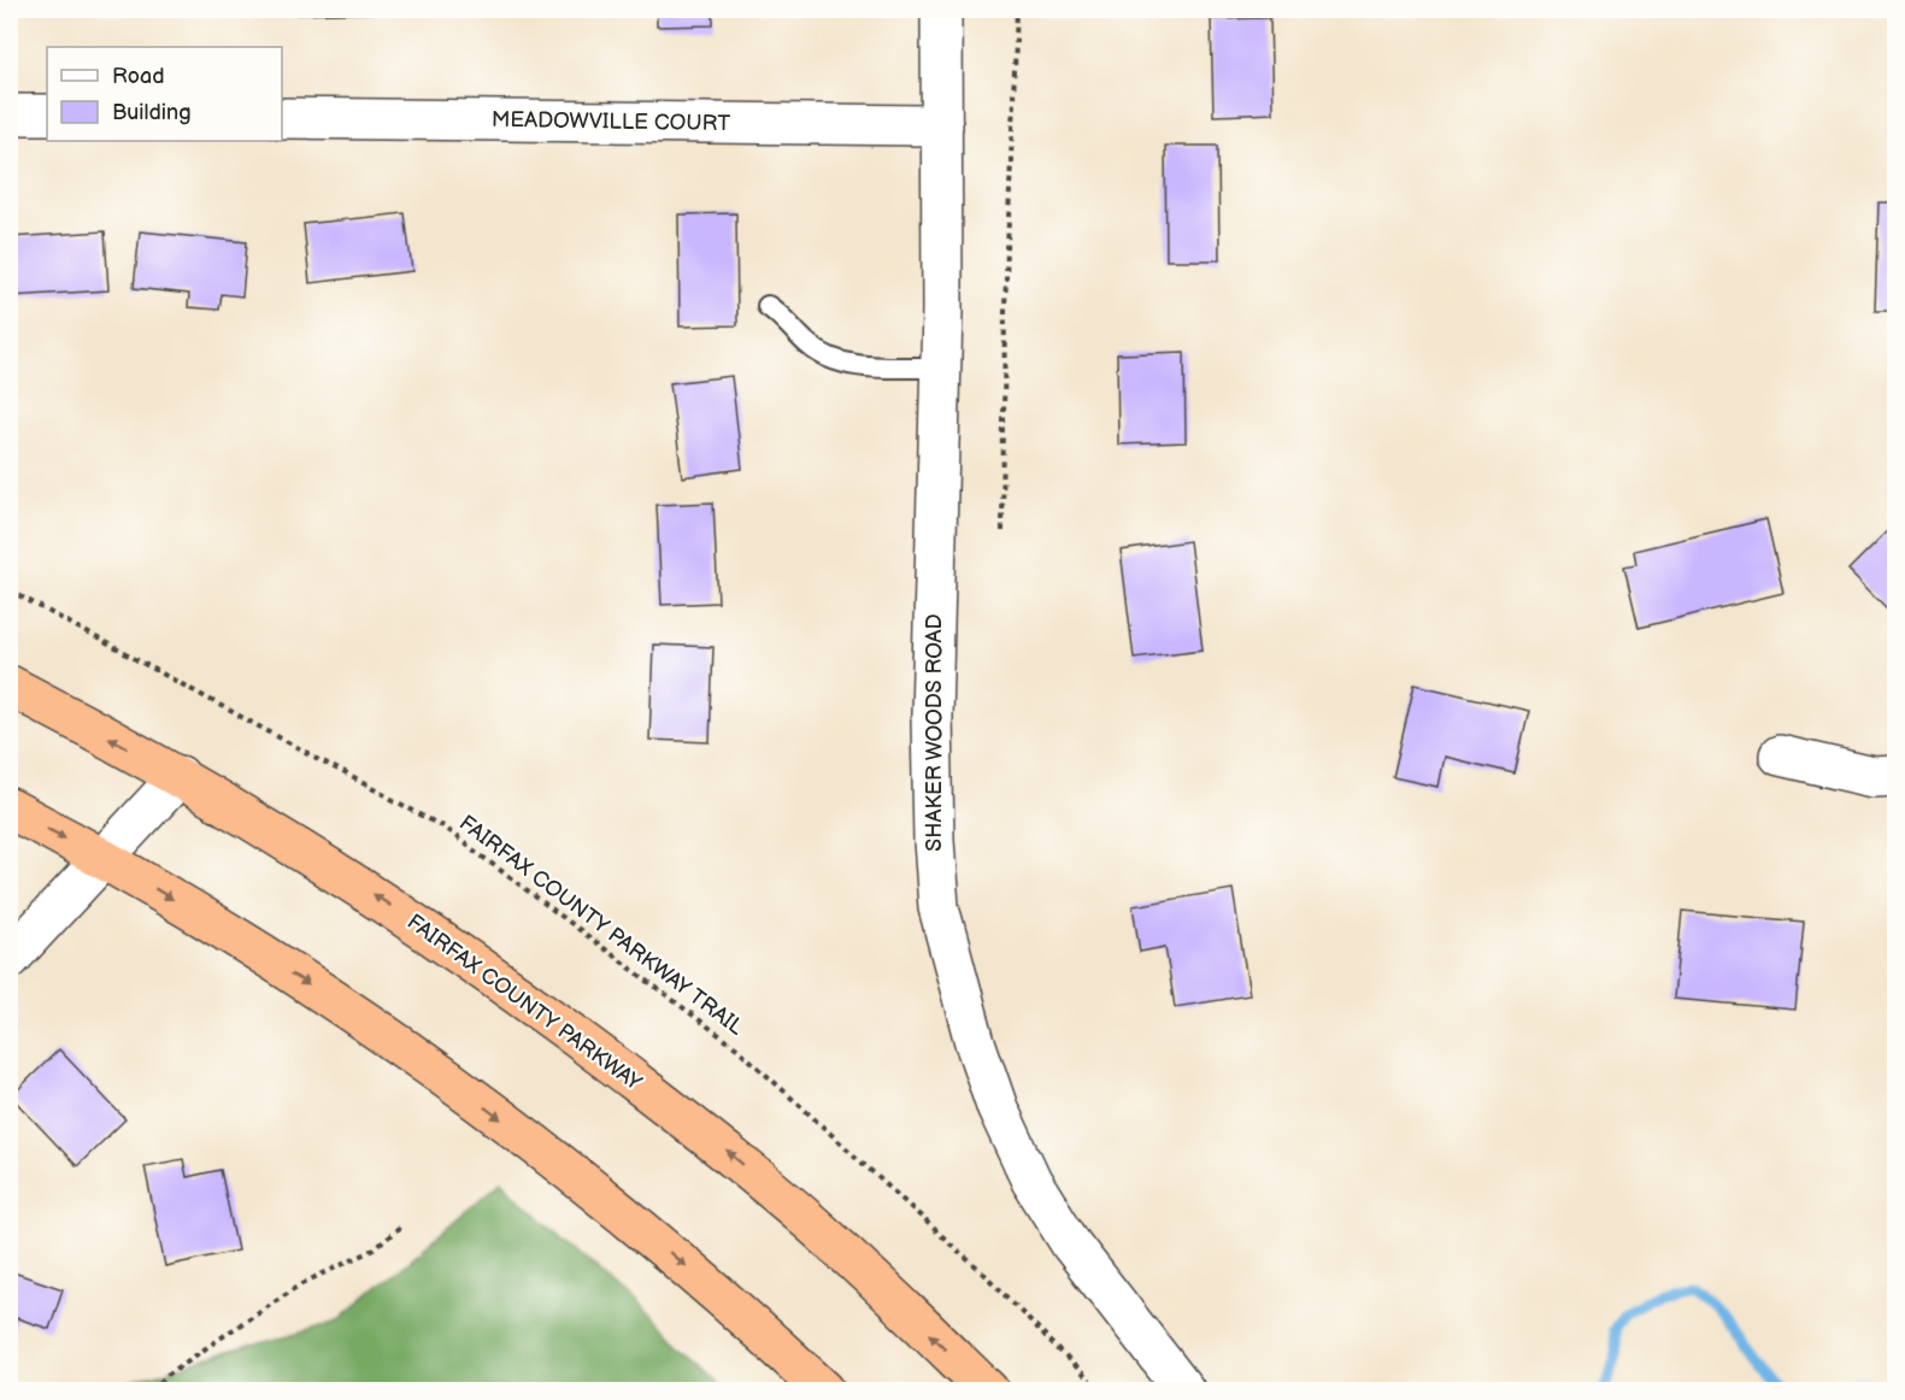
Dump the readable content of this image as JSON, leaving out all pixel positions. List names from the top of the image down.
{
  "streets": {
    "highway": ["FAIRFAX COUNTY PARKWAY"],
    "street": ["MEADOWVILLE COURT", "SHAKER WOODS ROAD"],
    "path": ["FAIRFAX COUNTY PARKWAY TRAIL"]
  },
  "crossings": [
    ["MEADOWVILLE COURT", "SHAKER WOODS ROAD"]
  ],
  "legend": ["Road", "Building"]
}
